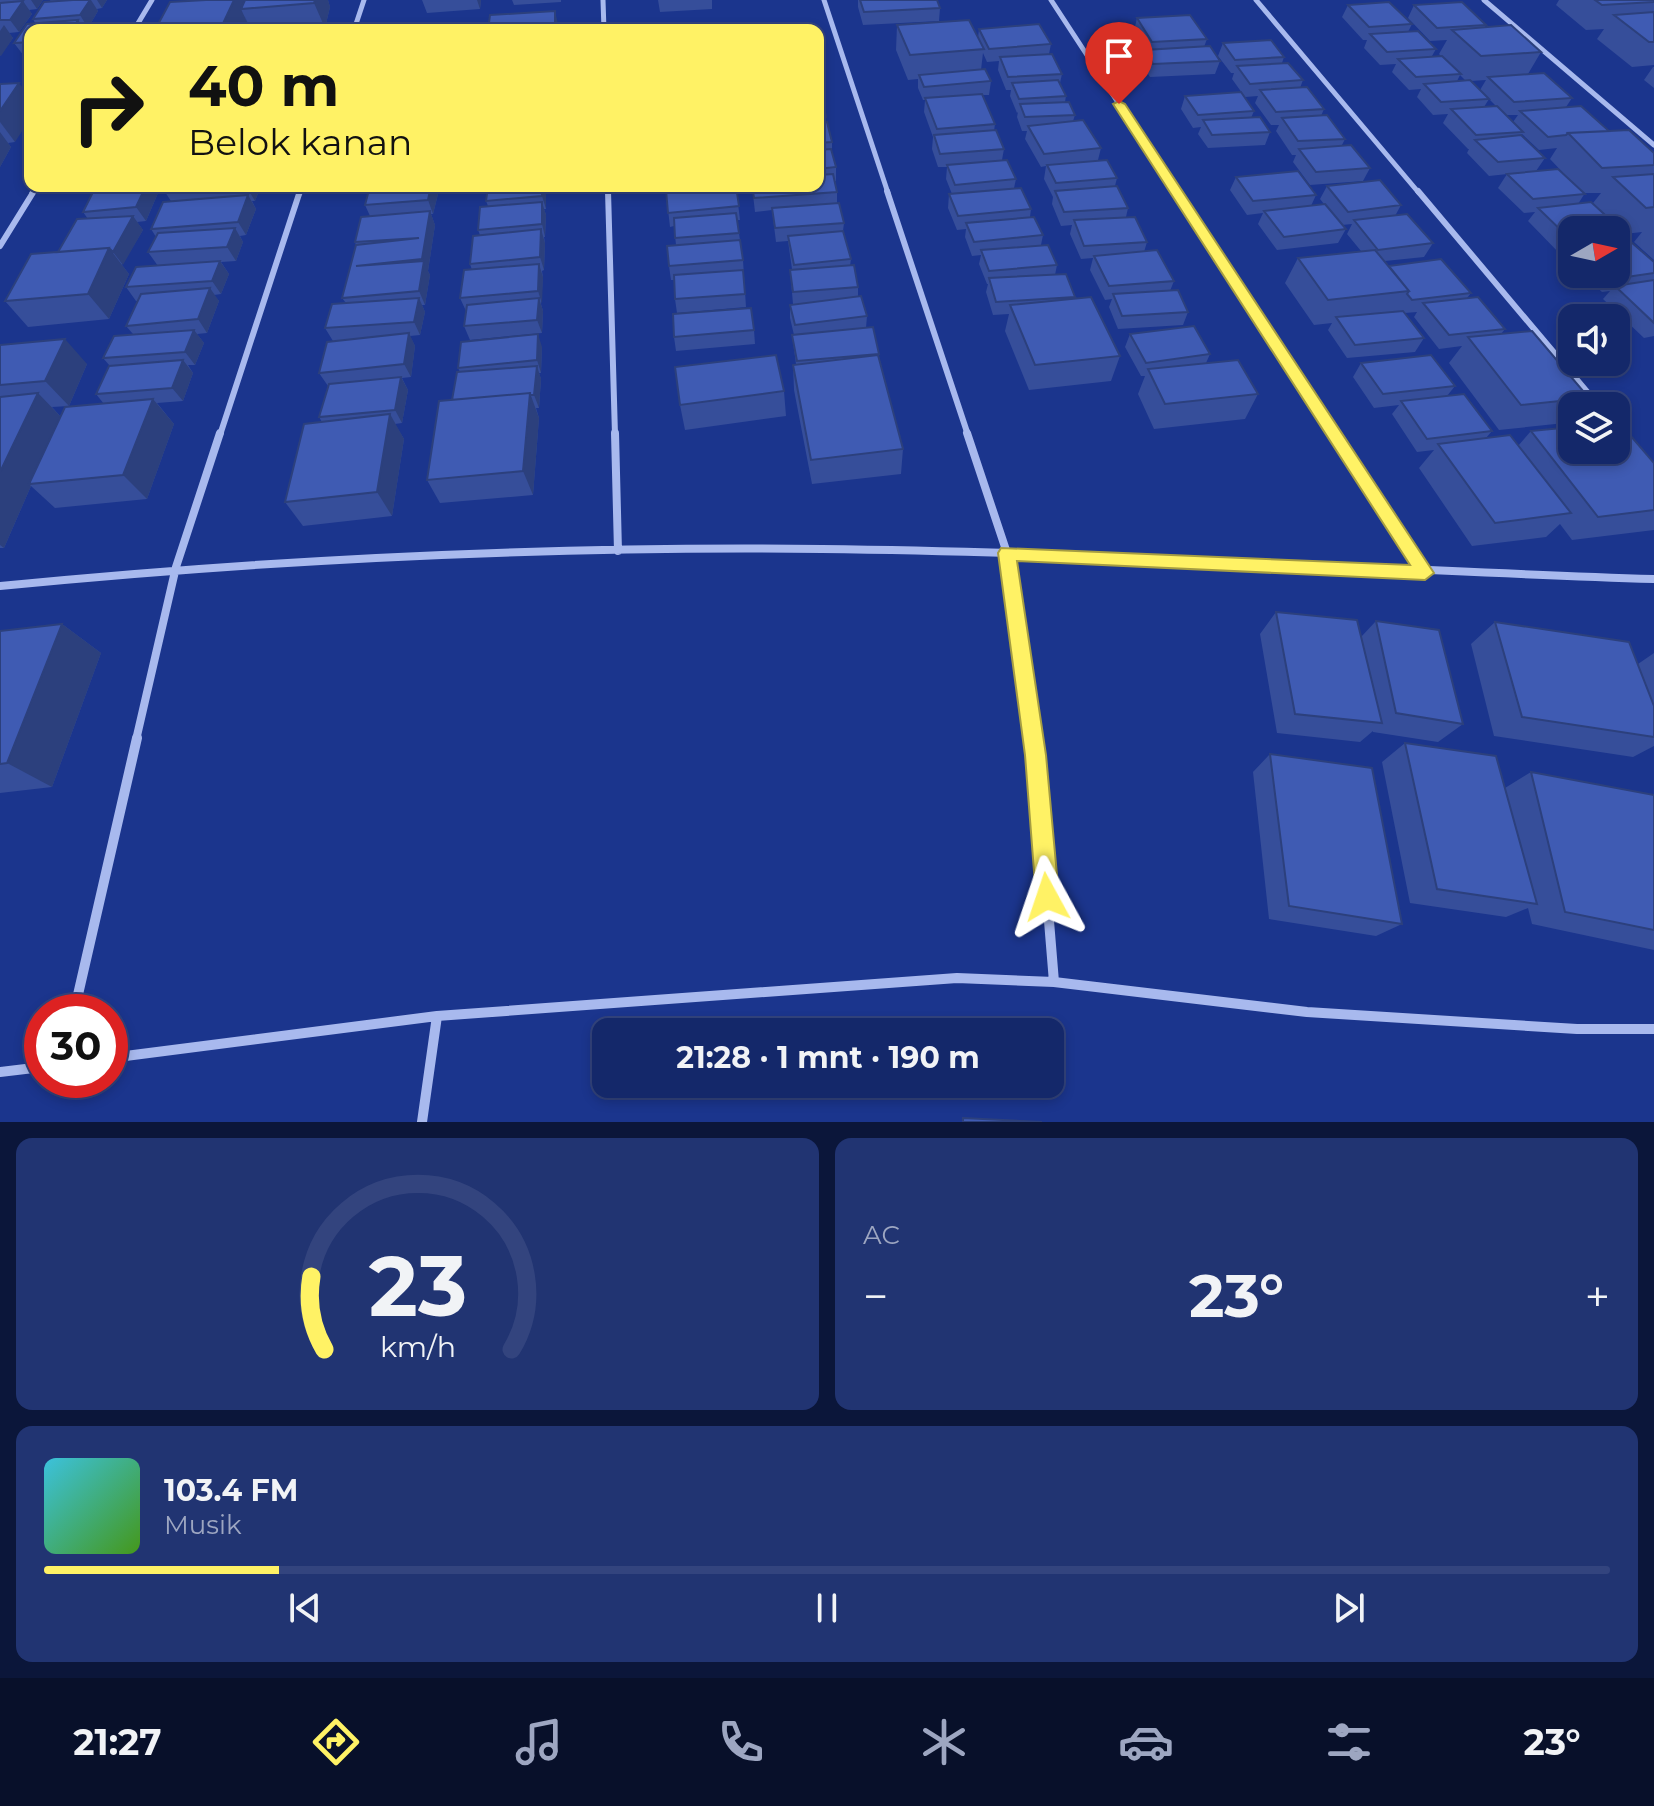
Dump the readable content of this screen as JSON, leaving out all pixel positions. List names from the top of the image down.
{
  "north": "right",
  "page": {
    "turn": ["40 m", "Belok kanan"],
    "limit": "30",
    "trip": "21:28 · 1 mnt · 190 m",
    "tile": "AC",
    "heat": ["−", "23°", "+"],
    "song": ["103.4 FM", "Musik"],
    "tabs": ["21:27", "23°"],
    "gauge": ["23", "km/h"]
  }
}
